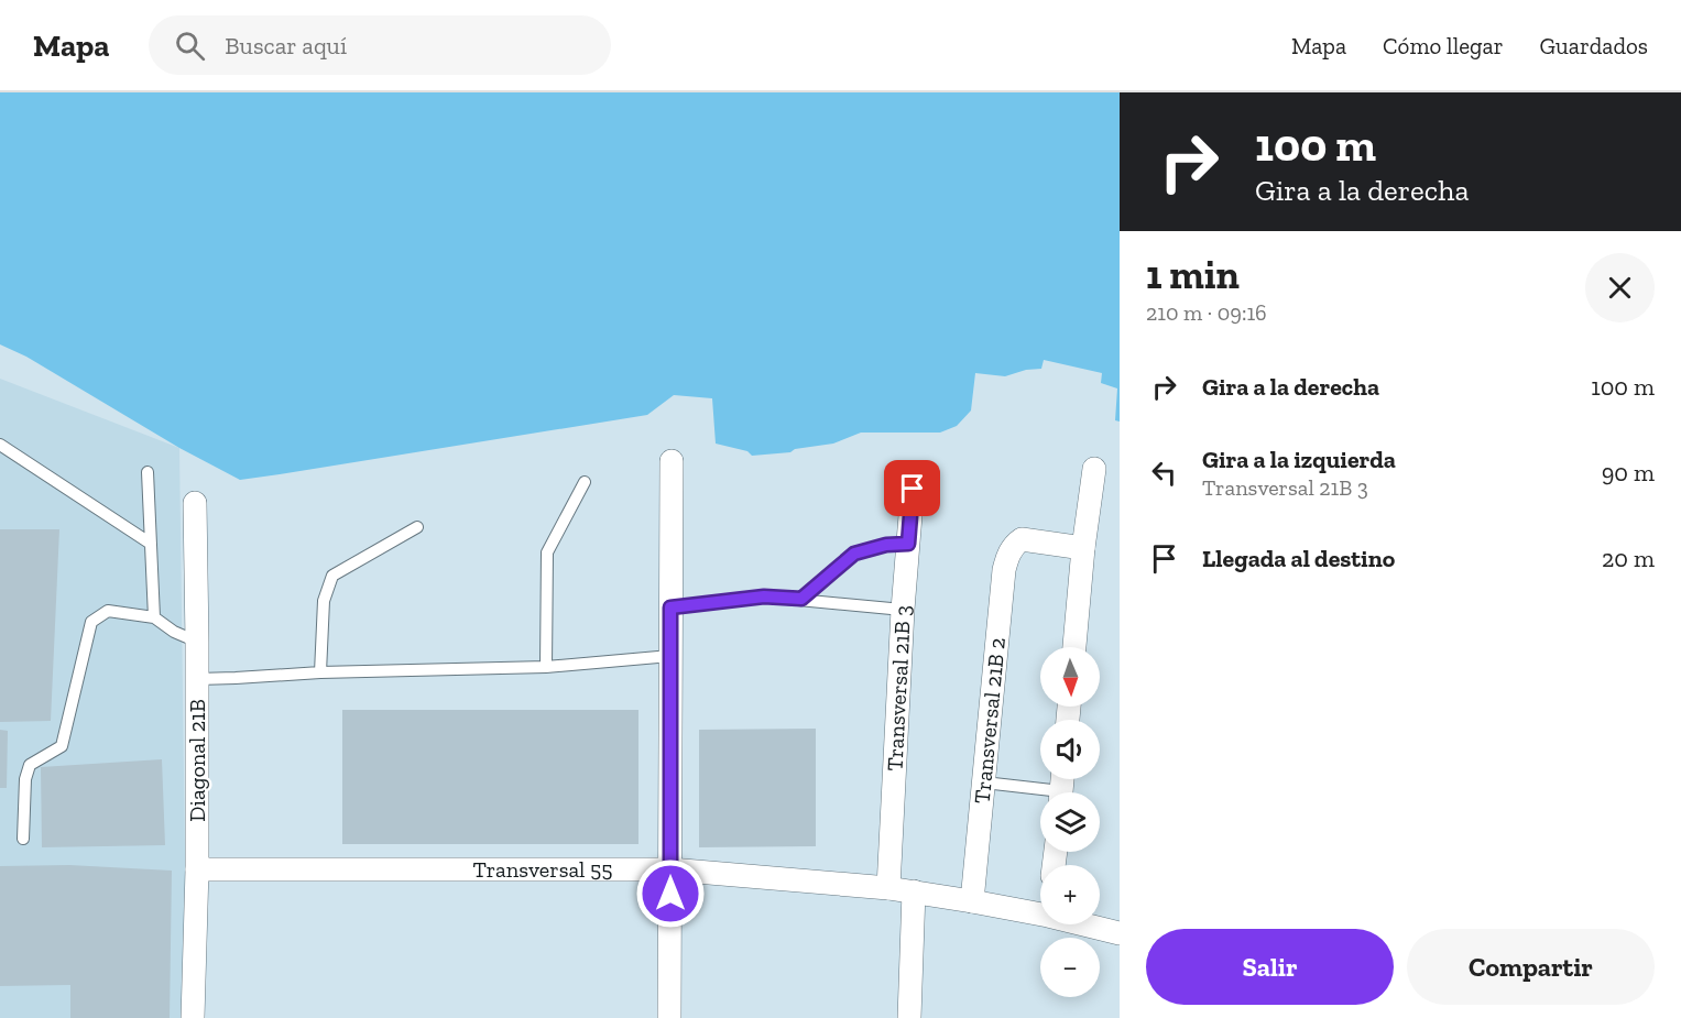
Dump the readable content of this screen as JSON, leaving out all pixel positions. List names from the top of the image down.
{
  "streets": {
    "street": [
      "Transversal 21B 3",
      "Transversal 21B 2",
      "Diagonal 21B",
      "Transversal 55"
    ]
  },
  "crossings": [
    ["Transversal 21B 3", "Transversal 55"],
    ["Transversal 21B 2", "Transversal 55"],
    ["Diagonal 21B", "Transversal 55"]
  ],
  "north": "bottom",
  "page": {
    "header": "Mapa",
    "search": "Buscar aquí",
    "nav": ["Mapa", "Cómo llegar", "Guardados"],
    "turn": ["100 m", "Gira a la derecha"],
    "heading": ["1 min", "210 m · 09:16"],
    "list": [
      {
        "name": "Gira a la derecha",
        "value": "100 m"
      },
      {
        "name": "Gira a la izquierda",
        "note": "Transversal 21B 3",
        "value": "90 m"
      },
      {
        "name": "Llegada al destino",
        "value": "20 m"
      }
    ],
    "map_buttons": ["+", "−"],
    "buttons": ["Salir", "Compartir"]
  }
}
